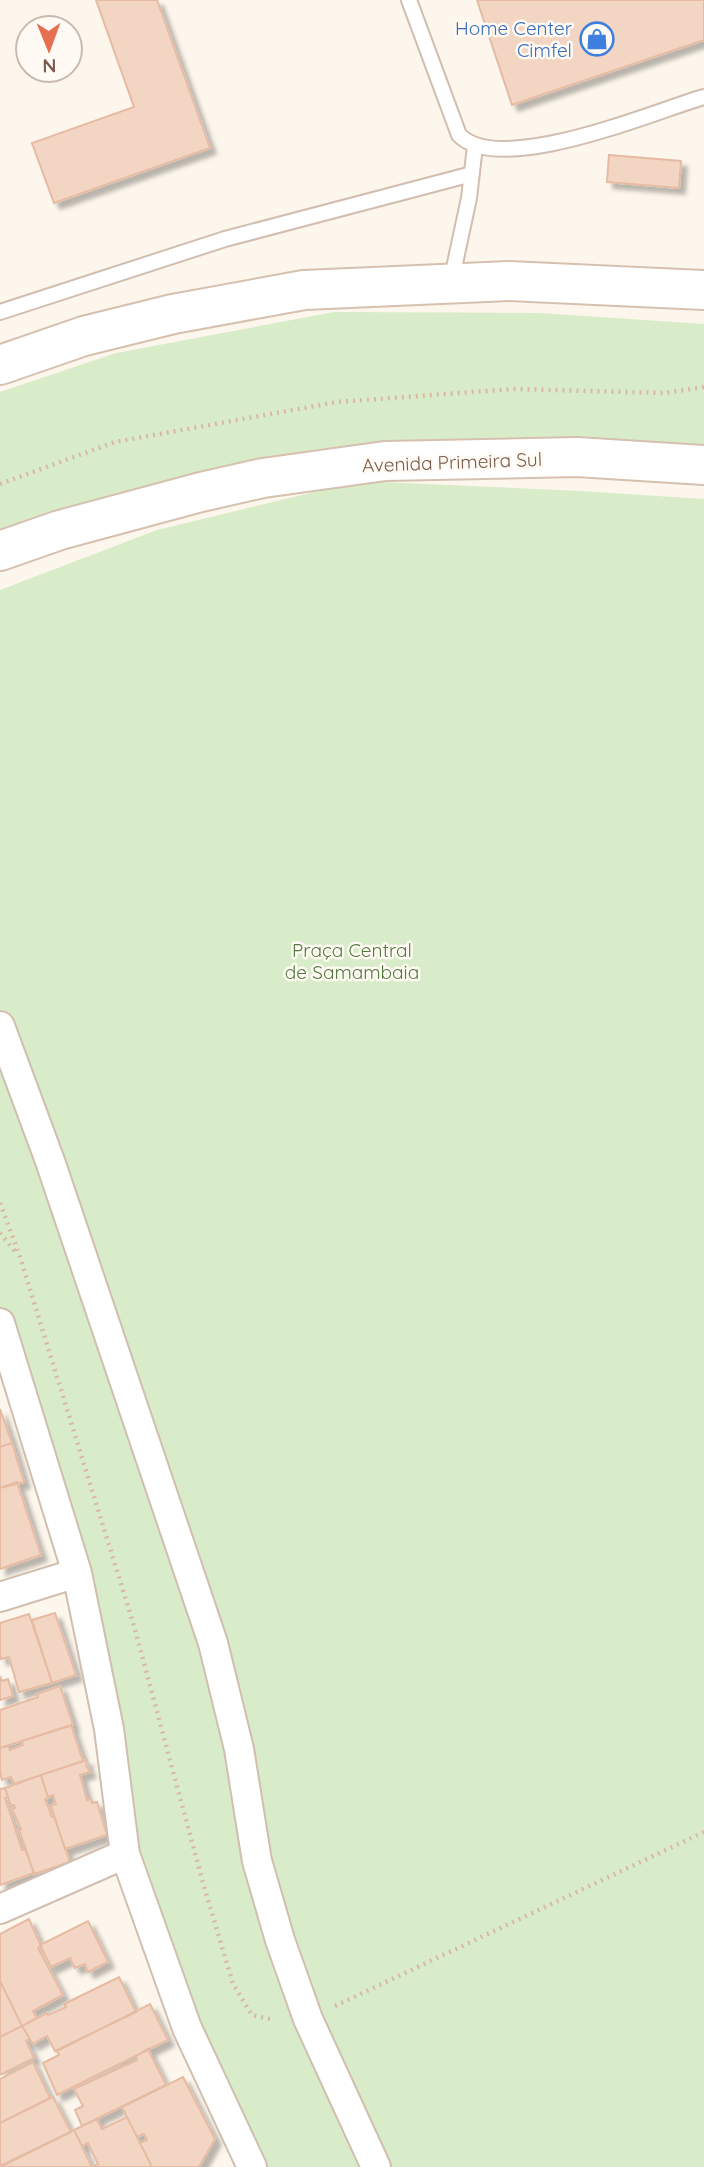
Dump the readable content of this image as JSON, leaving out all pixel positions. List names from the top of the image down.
{
  "streets": {
    "main road": ["Avenida Primeira Sul"]
  },
  "parks": ["Praça Central de Samambaia"],
  "places": {
    "shop": ["Home Center Cimfel"]
  },
  "north": "bottom"
}
